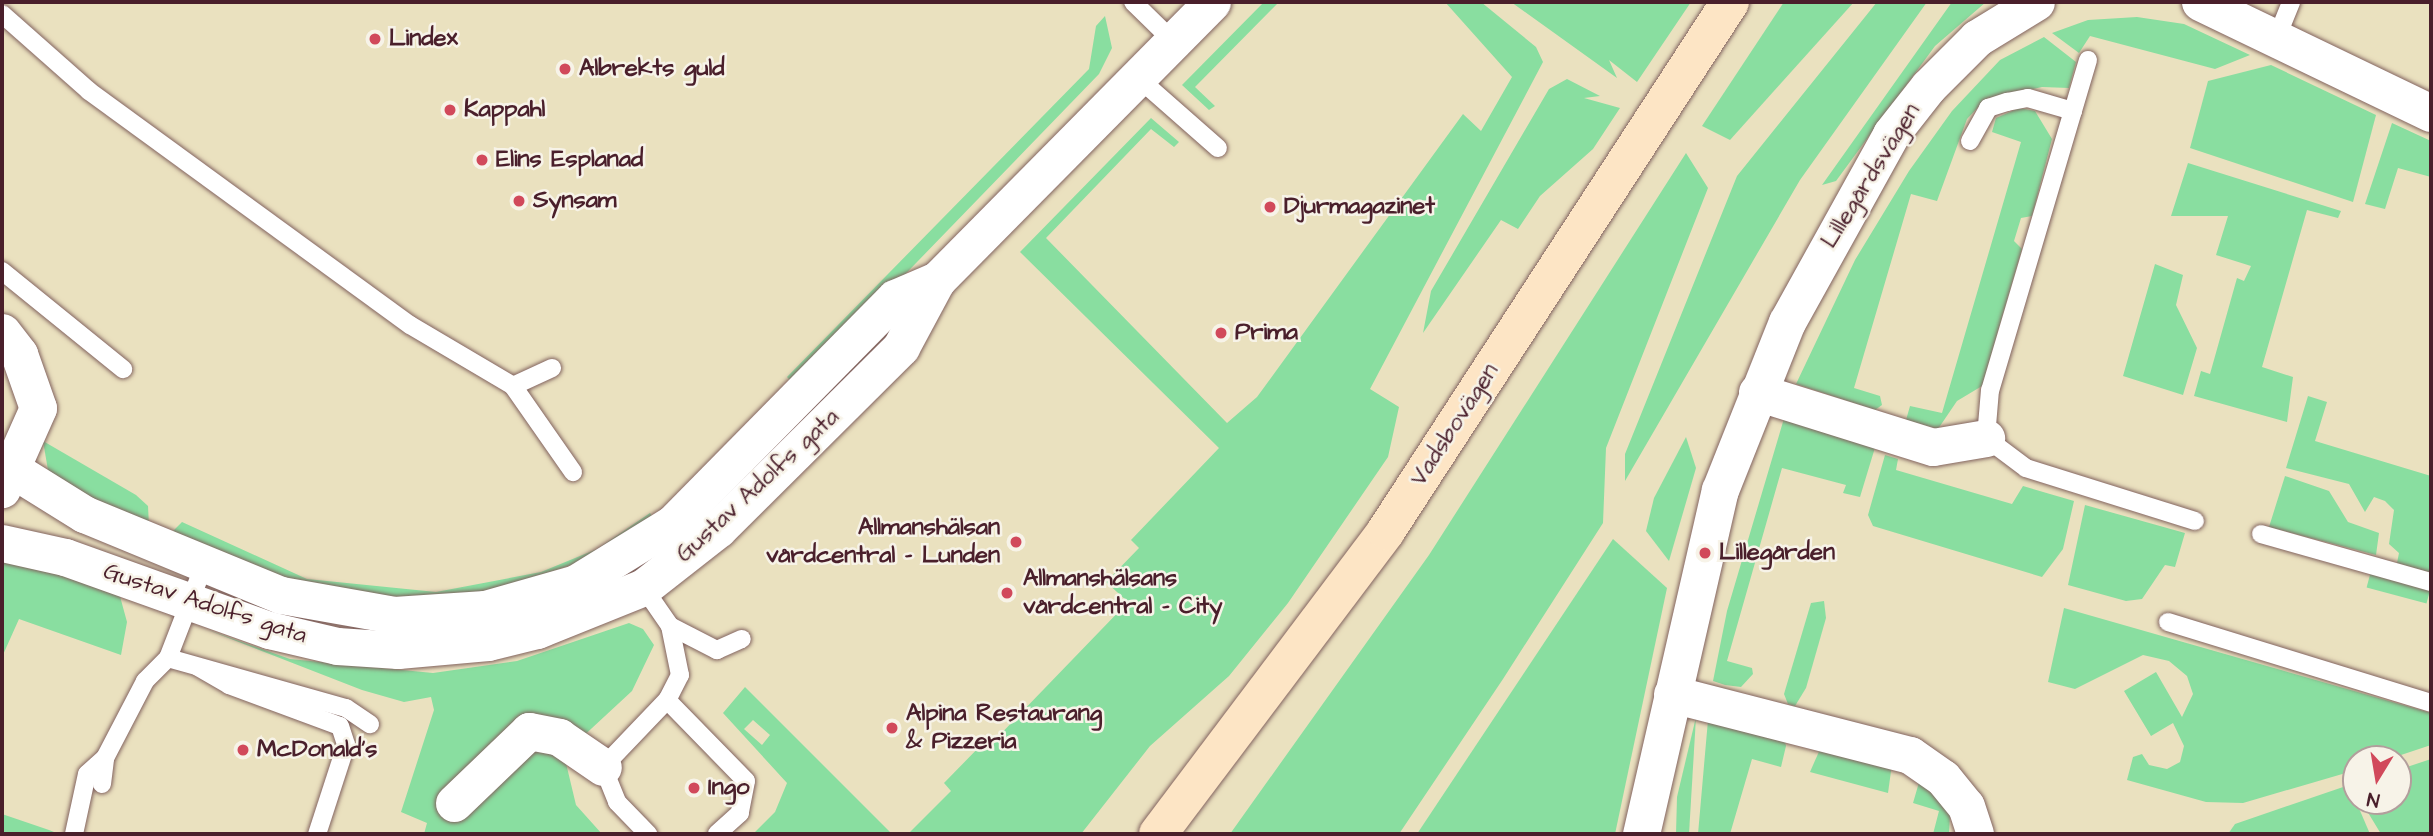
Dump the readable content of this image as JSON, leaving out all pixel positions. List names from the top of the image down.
{
  "streets": {
    "main road": ["Vadsbovägen"],
    "street": ["Lillegårdsvägen", "Gustav Adolfs gata"]
  },
  "places": [
    "Lindex",
    "Albrekts guld",
    "Kappahl",
    "Elins Esplanad",
    "Synsam",
    "Djurmagazinet",
    "Prima",
    "Allmanshälsan vårdcentral - Lunden",
    "Lillegården",
    "Allmanshälsans vårdcentral - City",
    "Alpina Restaurang & Pizzeria",
    "McDonald's",
    "Ingo"
  ],
  "north": "bottom"
}
